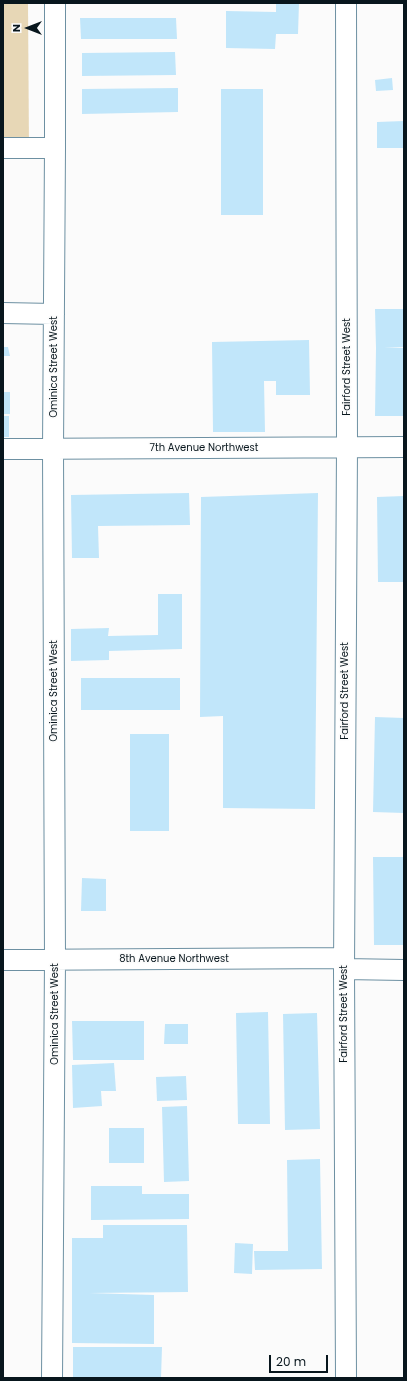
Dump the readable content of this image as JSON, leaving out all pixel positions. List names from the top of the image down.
{
  "streets": {
    "street": [
      "Ominica Street West",
      "Fairford Street West",
      "7th Avenue Northwest",
      "8th Avenue Northwest"
    ]
  },
  "crossings": [
    ["Ominica Street West", "7th Avenue Northwest"],
    ["Ominica Street West", "8th Avenue Northwest"],
    ["Fairford Street West", "7th Avenue Northwest"],
    ["Fairford Street West", "8th Avenue Northwest"]
  ],
  "scale_bar": "20 m",
  "north": "left"
}
